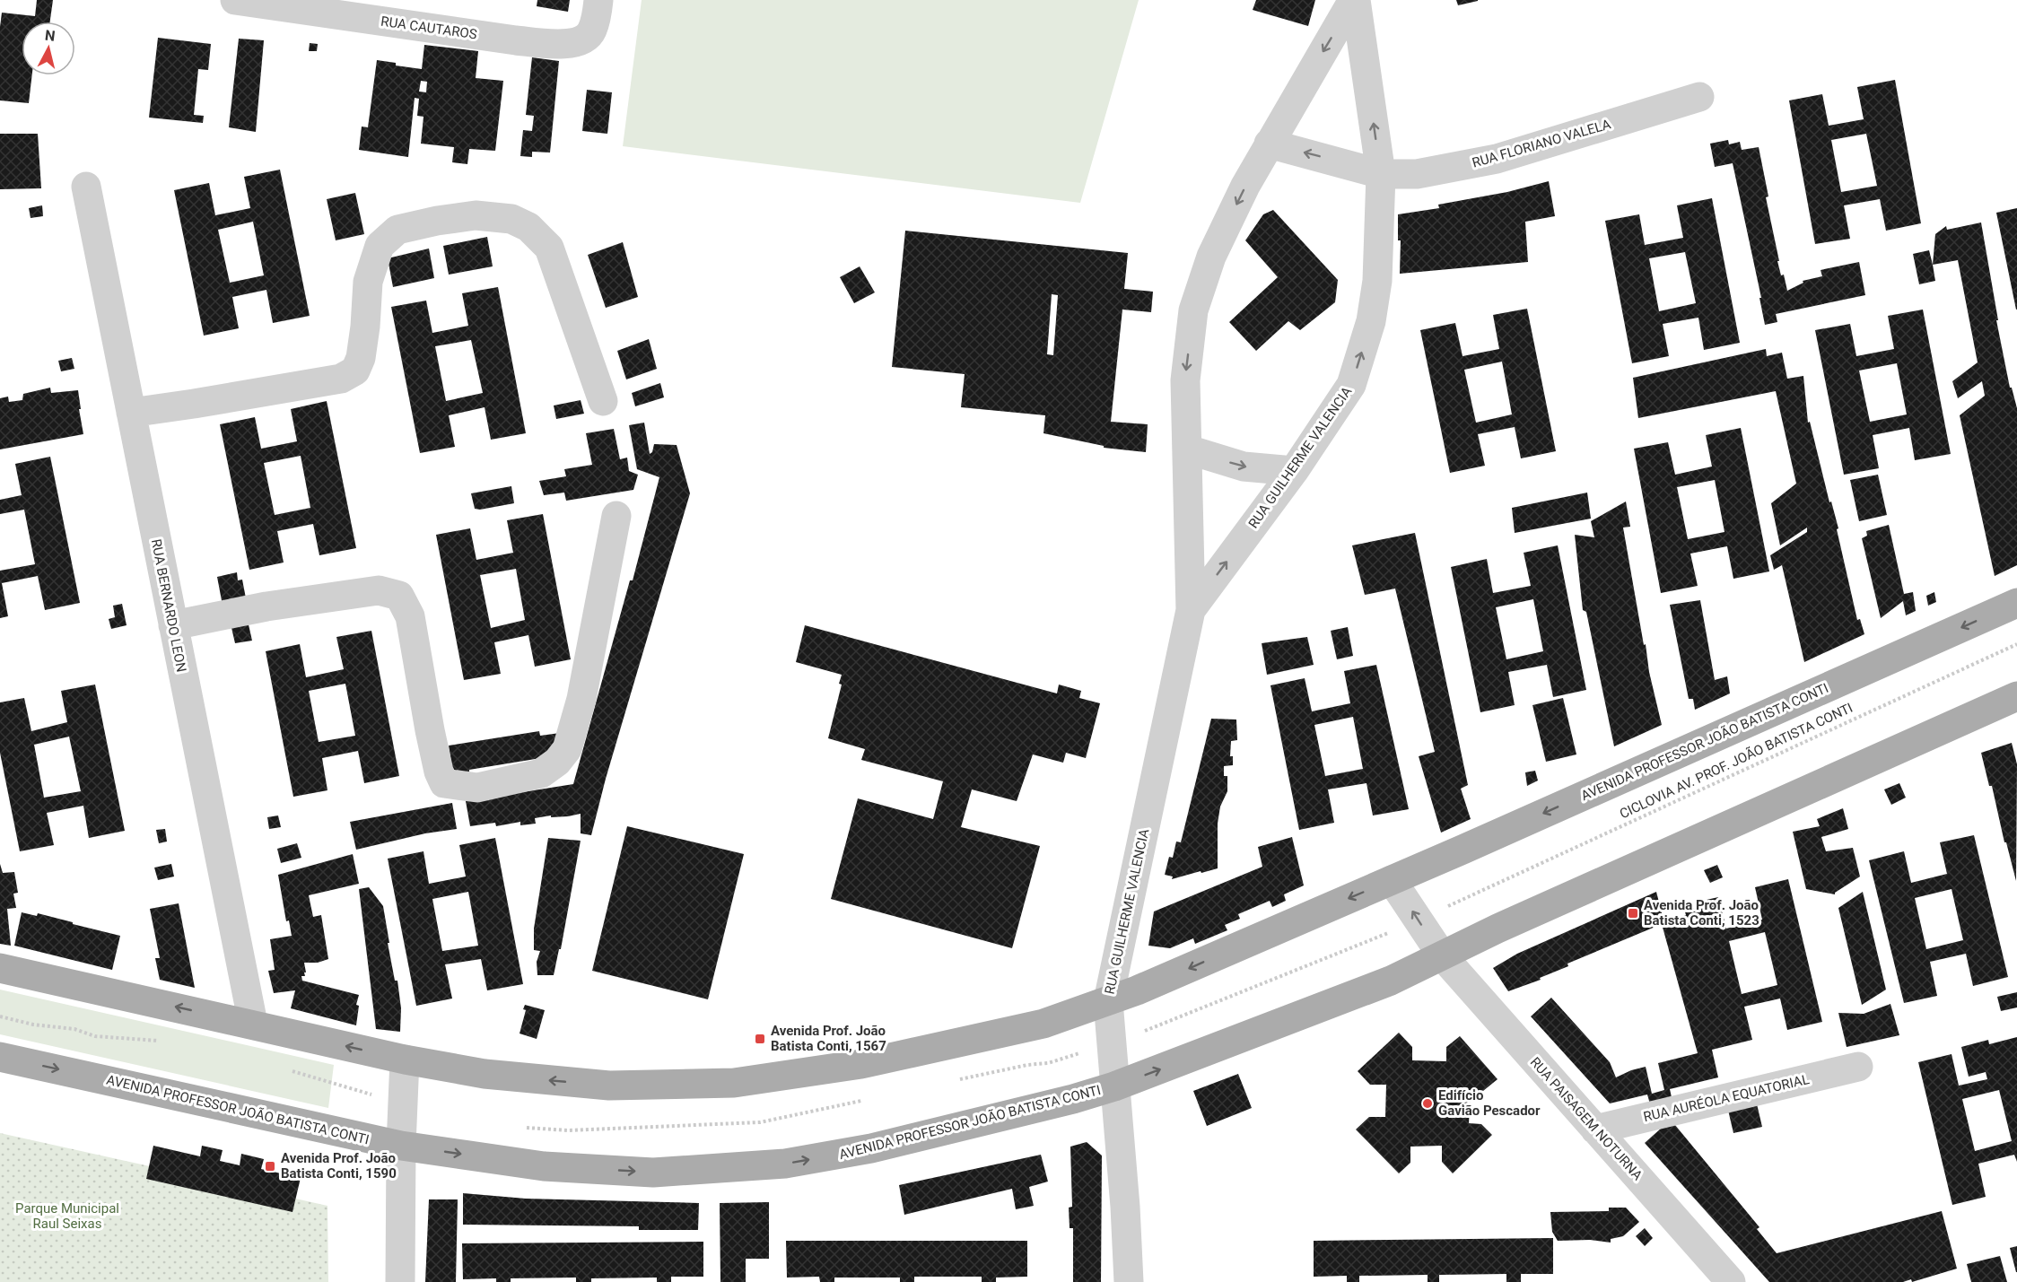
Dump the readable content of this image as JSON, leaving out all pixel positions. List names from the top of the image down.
{
  "streets": {
    "main road": ["AVENIDA PROFESSOR JOÃO BATISTA CONTI"],
    "street": [
      "RUA CAUTAROS",
      "RUA FLORIANO VALELA",
      "RUA GUILHERME VALENCIA",
      "RUA BERNARDO LEON",
      "RUA AURÉOLA EQUATORIAL",
      "RUA PAISAGEM NOTURNA"
    ],
    "path": ["CICLOVIA AV. PROF. JOÃO BATISTA CONTI"]
  },
  "crossings": [
    ["RUA FLORIANO VALELA", "RUA GUILHERME VALENCIA"],
    ["RUA GUILHERME VALENCIA", "AVENIDA PROFESSOR JOÃO BATISTA CONTI"],
    ["RUA BERNARDO LEON", "AVENIDA PROFESSOR JOÃO BATISTA CONTI"],
    ["AVENIDA PROFESSOR JOÃO BATISTA CONTI", "RUA PAISAGEM NOTURNA"],
    ["RUA AURÉOLA EQUATORIAL", "RUA PAISAGEM NOTURNA"]
  ],
  "parks": ["Parque Municipal Raul Seixas"],
  "places": {
    "transit": ["Avenida Prof. João Batista Conti, 1523", "Avenida Prof. João Batista Conti, 1567", "Avenida Prof. João Batista Conti, 1590"],
    "other": ["Edifício Gavião Pescador"]
  },
  "north": "top"
}
